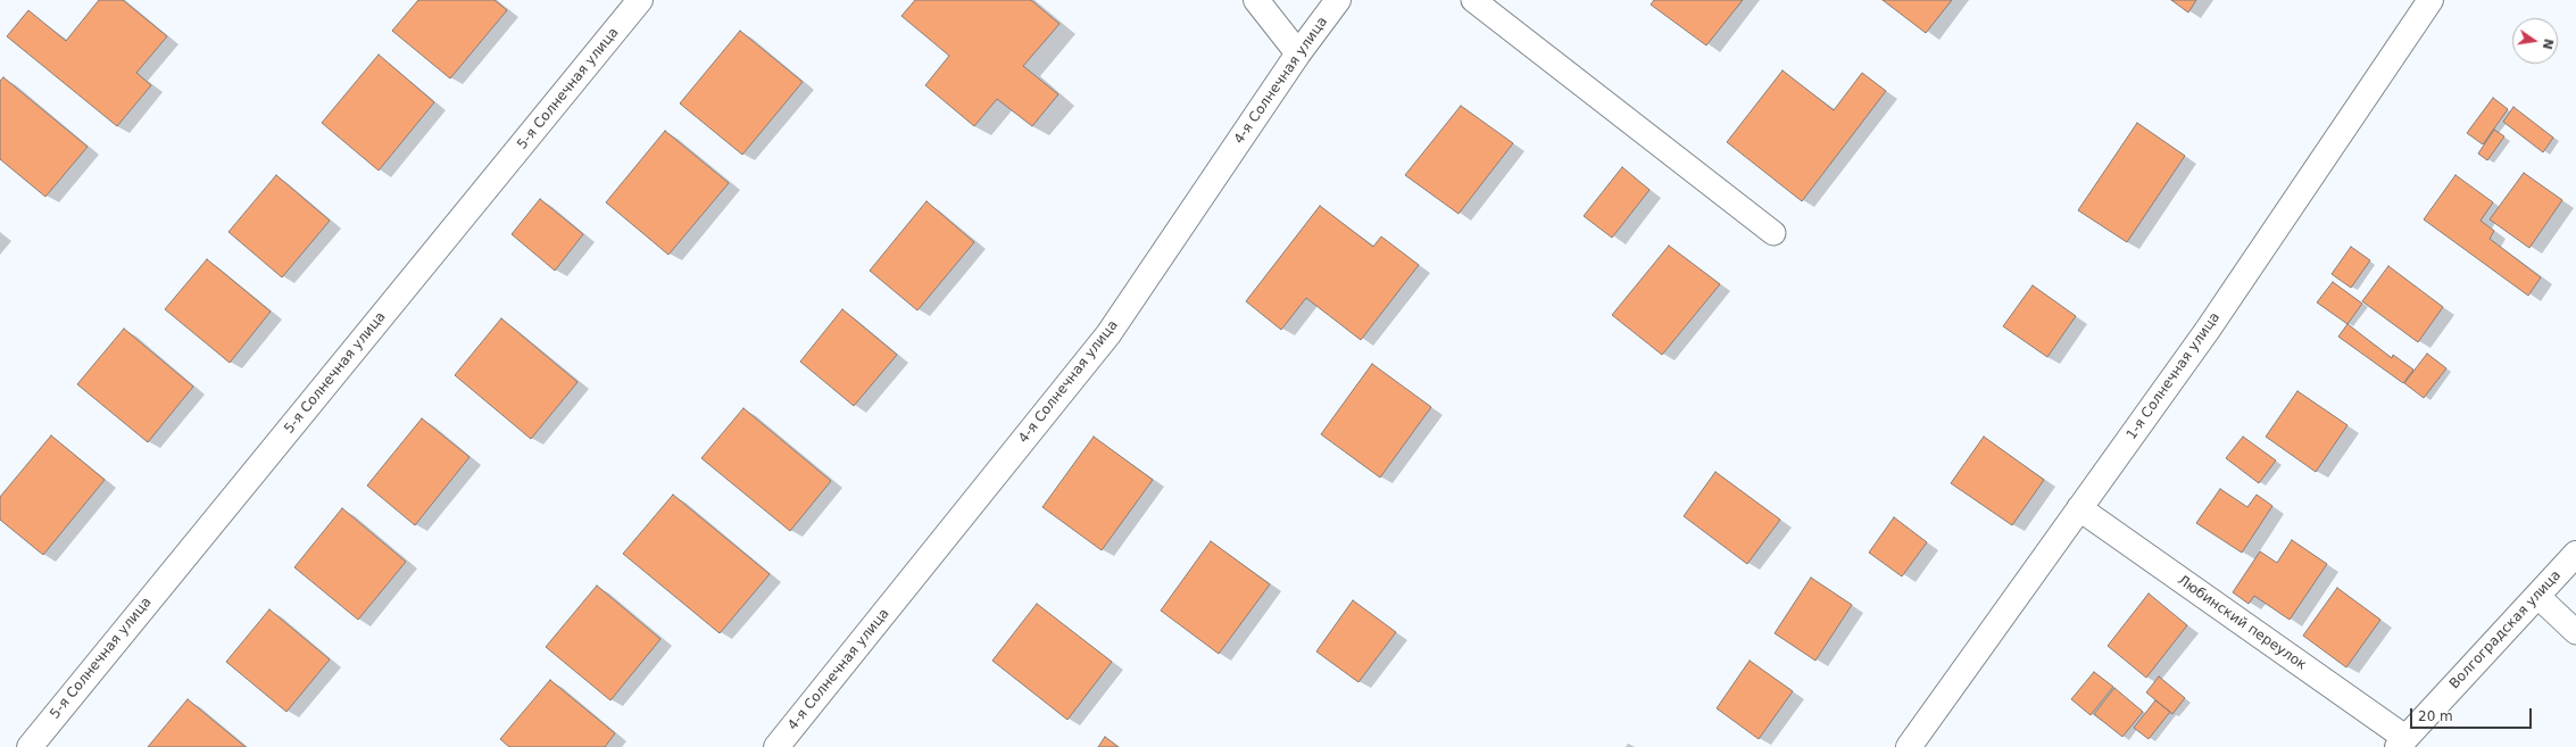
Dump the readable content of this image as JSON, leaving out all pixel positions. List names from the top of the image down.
{
  "streets": {
    "street": [
      "4-я Солнечная улица",
      "5-я Солнечная улица",
      "1-я Солнечная улица",
      "Любинский переулок",
      "Волгоградская улица"
    ]
  },
  "crossings": [
    ["1-я Солнечная улица", "Любинский переулок"],
    ["Любинский переулок", "Волгоградская улица"]
  ],
  "scale_bar": "20 m",
  "north": "right"
}
